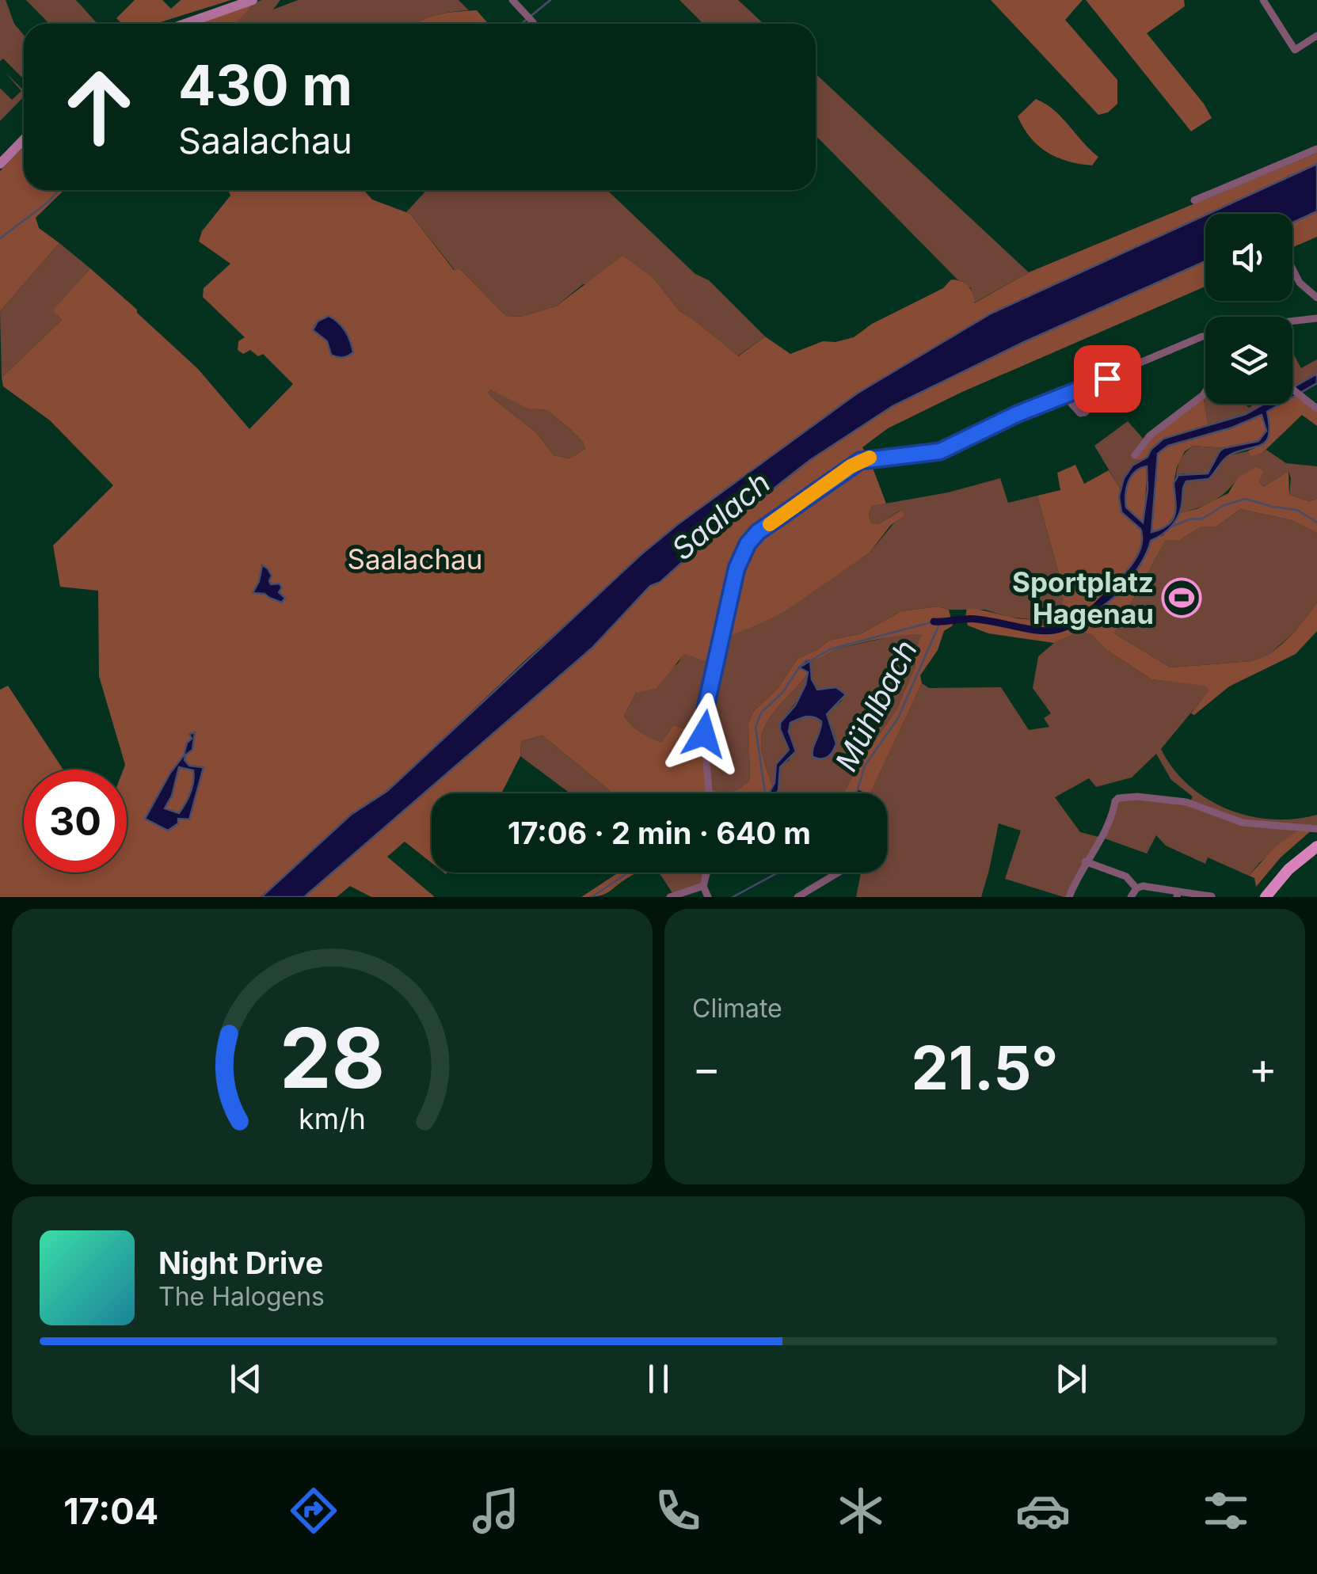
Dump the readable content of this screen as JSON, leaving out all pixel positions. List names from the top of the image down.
{
  "water": ["Saalach", "Mühlbach"],
  "parks": ["Saalachau"],
  "places": {
    "sports": ["Sportplatz Hagenau"]
  },
  "page": {
    "turn": ["430 m", "Saalachau"],
    "limit": "30",
    "trip": "17:06 · 2 min · 640 m",
    "tile": "Climate",
    "heat": ["−", "21.5°", "+"],
    "song": ["Night Drive", "The Halogens"],
    "tabs": "17:04",
    "gauge": ["28", "km/h"]
  }
}
